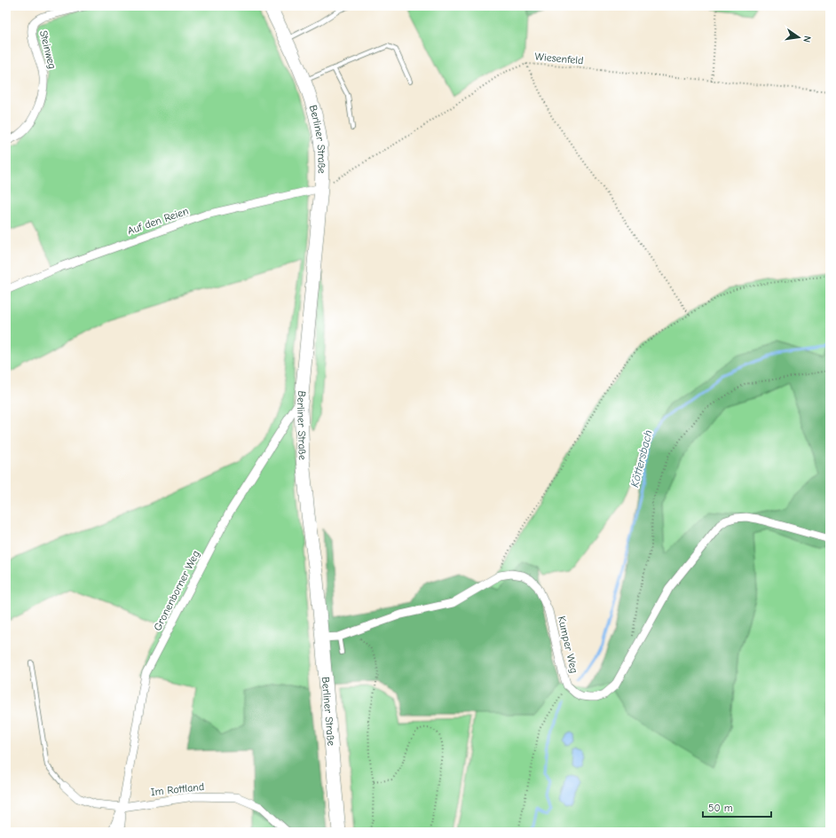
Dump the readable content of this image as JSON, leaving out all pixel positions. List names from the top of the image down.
{
  "streets": {
    "main road": ["Berliner Straße"],
    "street": [
      "Steinweg",
      "Auf den Reien",
      "Gronenborner Weg",
      "Kumper Weg",
      "Im Rottland"
    ],
    "path": ["Wiesenfeld"]
  },
  "crossings": [
    ["Wiesenfeld", "Berliner Straße"],
    ["Wiesenfeld", "Auf den Reien"],
    ["Berliner Straße", "Auf den Reien"],
    ["Berliner Straße", "Gronenborner Weg"],
    ["Berliner Straße", "Kumper Weg"],
    ["Gronenborner Weg", "Im Rottland"]
  ],
  "water": ["Köttersbach"],
  "scale_bar": "50 m",
  "north": "right"
}
